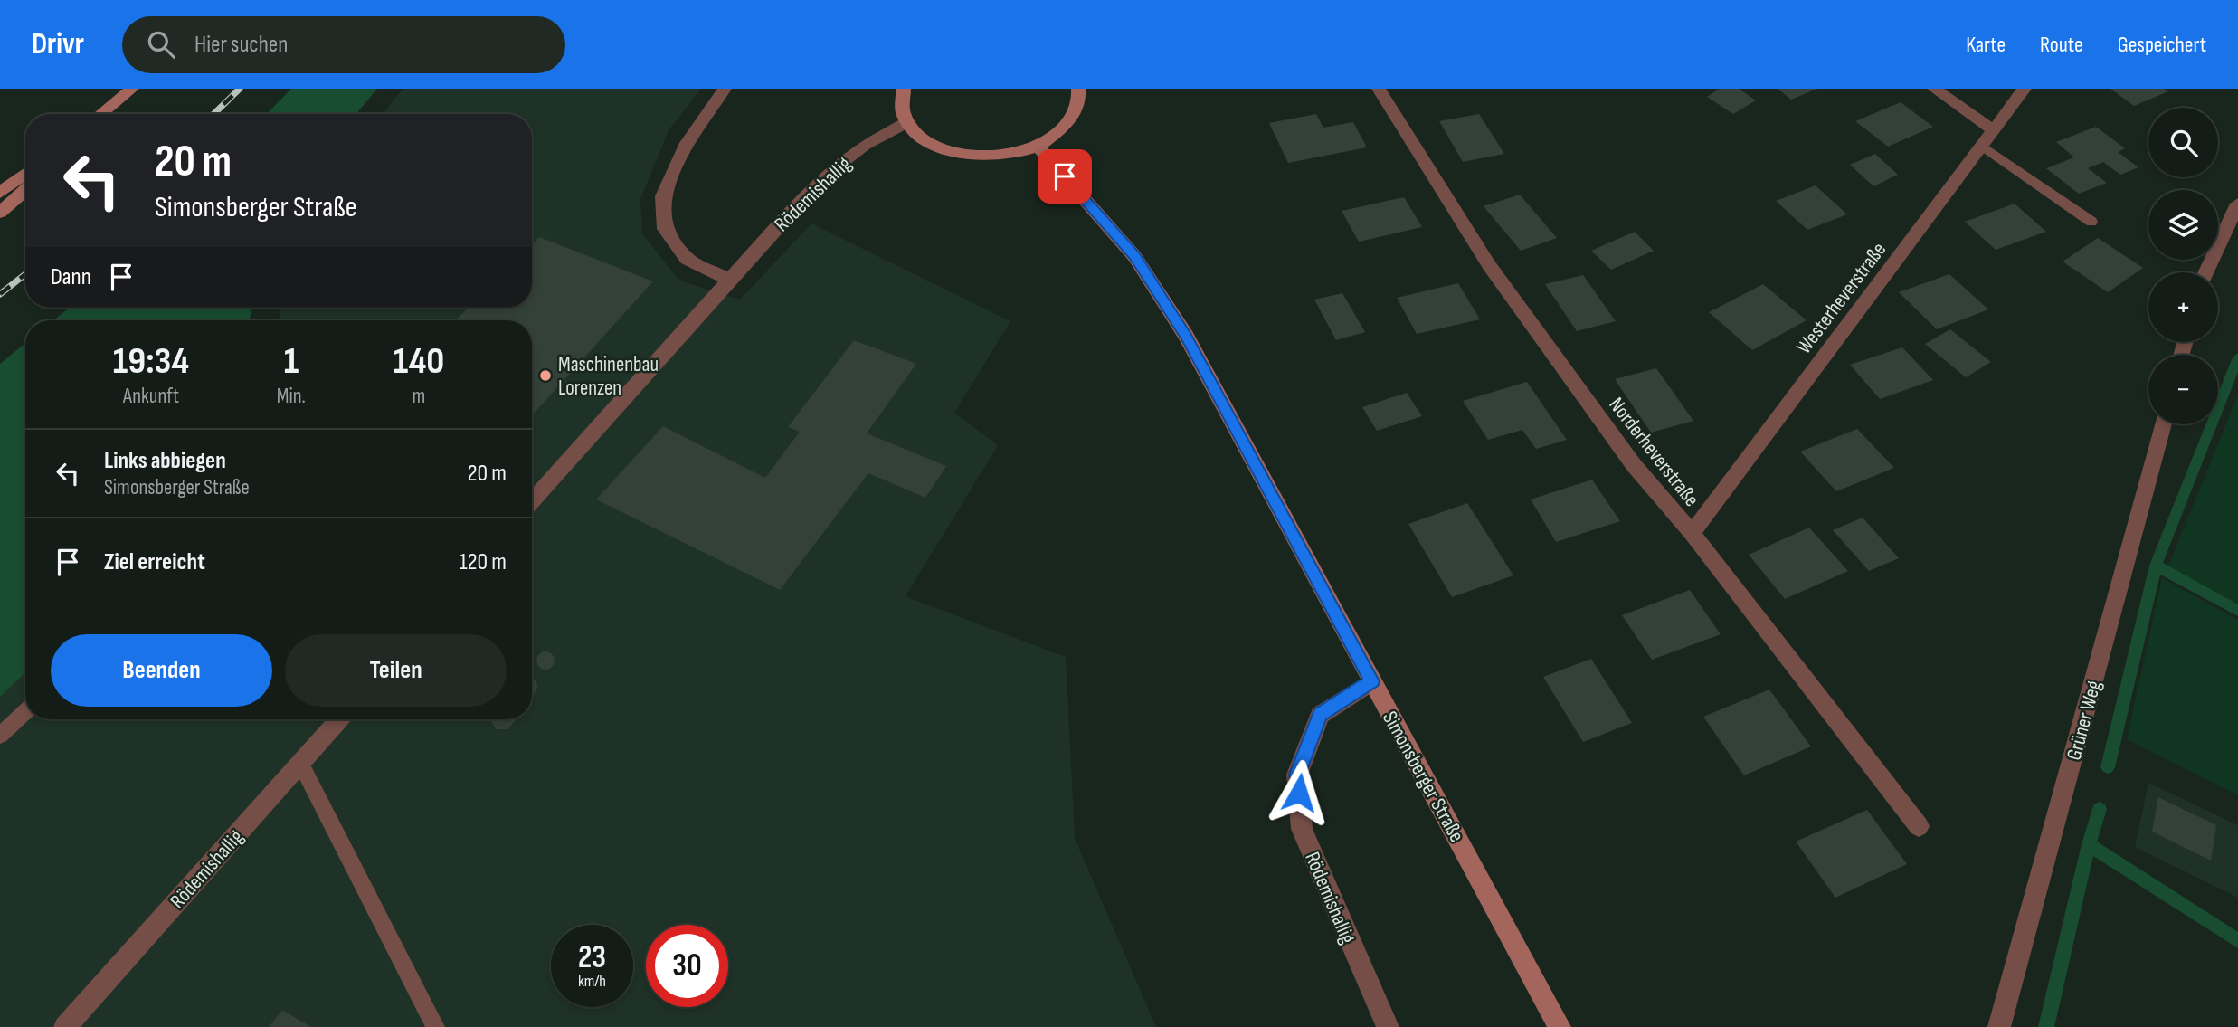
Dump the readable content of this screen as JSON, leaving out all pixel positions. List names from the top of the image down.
{
  "streets": {
    "main road": ["Simonsberger Straße"],
    "street": [
      "Rödemishallig",
      "Westerheverstraße",
      "Norderheverstraße",
      "Grüner Weg"
    ]
  },
  "crossings": [
    ["Rödemishallig", "Simonsberger Straße"],
    ["Westerheverstraße", "Norderheverstraße"]
  ],
  "places": ["Maschinenbau Lorenzen"],
  "page": {
    "header": "Drivr",
    "search": "Hier suchen",
    "nav": ["Karte", "Route", "Gespeichert"],
    "map_buttons": ["+", "−"],
    "turn": ["20 m", "Simonsberger Straße"],
    "then": "Dann",
    "eta": [
      "19:34",
      "Ankunft",
      "1",
      "Min.",
      "140",
      "m"
    ],
    "list": [
      {
        "name": "Links abbiegen",
        "note": "Simonsberger Straße",
        "value": "20 m"
      },
      {
        "name": "Ziel erreicht",
        "value": "120 m"
      }
    ],
    "buttons": ["Beenden", "Teilen"],
    "speed": "23 km/h",
    "limit": "30"
  }
}
